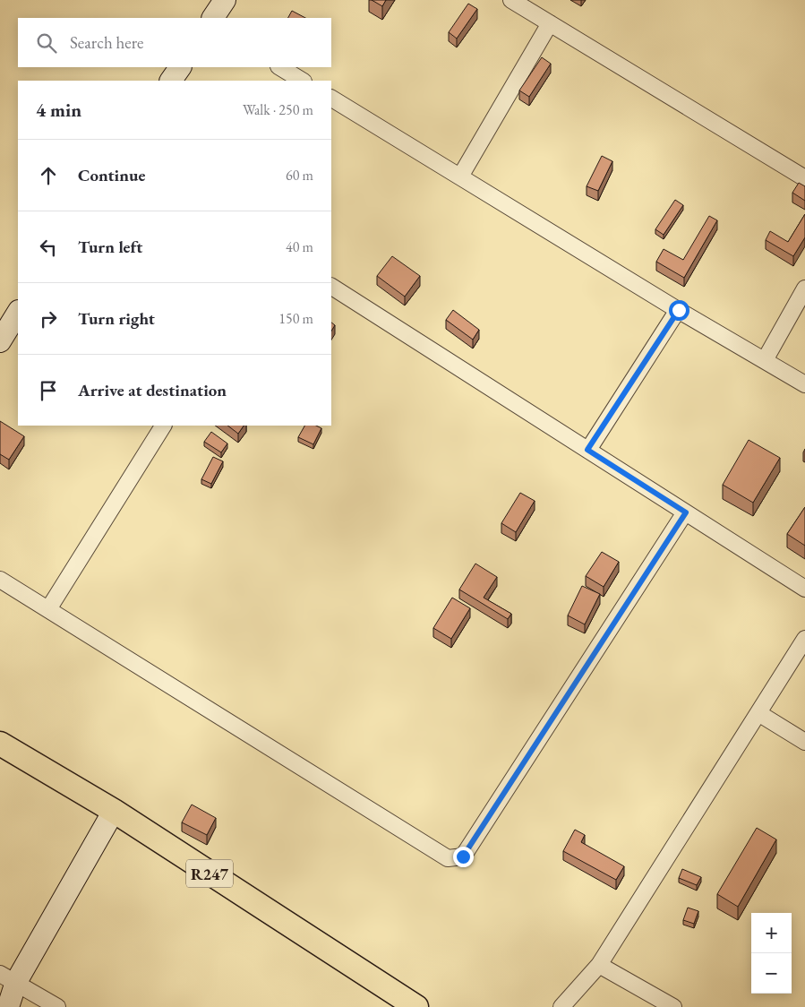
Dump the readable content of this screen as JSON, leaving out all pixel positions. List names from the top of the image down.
{
  "streets": {
    "main road": ["R247"]
  },
  "page": {
    "search": "Search here",
    "heading": ["4 min", "Walk · 250 m"],
    "list": [
      ["Continue", "60 m"],
      ["Turn left", "40 m"],
      ["Turn right", "150 m"],
      "Arrive at destination"
    ],
    "map_buttons": ["+", "−"]
  }
}
